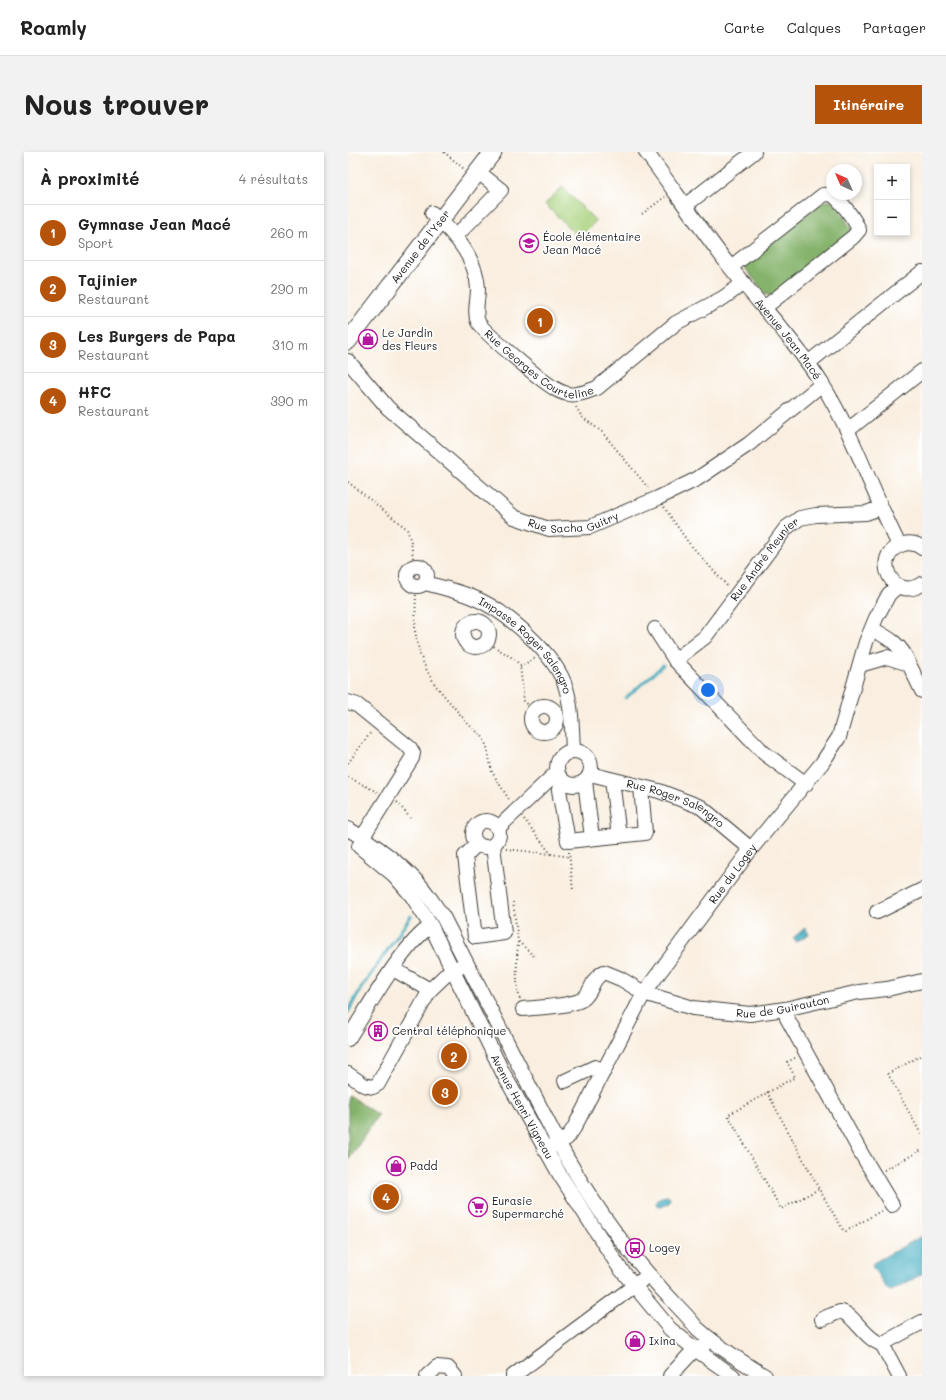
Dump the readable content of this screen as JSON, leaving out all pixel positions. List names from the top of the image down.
{
  "streets": {
    "main road": ["Avenue de l'Yser"],
    "street": [
      "Avenue Jean Macé",
      "Rue Georges Courteline",
      "Rue Sacha Guitry",
      "Rue André Meunier",
      "Impasse Roger Salengro",
      "Rue Roger Salengro",
      "Rue du Logey",
      "Rue de Guirauton",
      "Avenue Henri Vigneau"
    ]
  },
  "crossings": [
    ["Avenue de l'Yser", "Rue Georges Courteline"],
    ["Avenue Jean Macé", "Rue Georges Courteline"],
    ["Avenue Jean Macé", "Rue Sacha Guitry"],
    ["Avenue Jean Macé", "Rue André Meunier"],
    ["Impasse Roger Salengro", "Rue Roger Salengro"],
    ["Rue Roger Salengro", "Rue du Logey"],
    ["Rue du Logey", "Rue de Guirauton"],
    ["Rue du Logey", "Avenue Henri Vigneau"]
  ],
  "places": {
    "school or university": ["École élémentaire Jean Macé"],
    "shop": ["Le Jardin des Fleurs", "Padd", "Ixina"],
    "building": ["Central téléphonique"],
    "supermarket": ["Eurasie Supermarché"],
    "bus stop": ["Logey"]
  },
  "north": "top left",
  "page": {
    "header": "Roamly",
    "nav": ["Carte", "Calques", "Partager"],
    "buttons": "Itinéraire",
    "title": "Nous trouver",
    "heading": ["À proximité", "4 résultats"],
    "map_buttons": ["+", "−"],
    "list": [
      {
        "mark": "1",
        "name": "Gymnase Jean Macé",
        "note": "Sport",
        "value": "260 m"
      },
      {
        "mark": "2",
        "name": "Tajinier",
        "note": "Restaurant",
        "value": "290 m"
      },
      {
        "mark": "3",
        "name": "Les Burgers de Papa",
        "note": "Restaurant",
        "value": "310 m"
      },
      {
        "mark": "4",
        "name": "HFC",
        "note": "Restaurant",
        "value": "390 m"
      }
    ],
    "pins": [
      "1",
      "2",
      "3",
      "4"
    ]
  }
}
